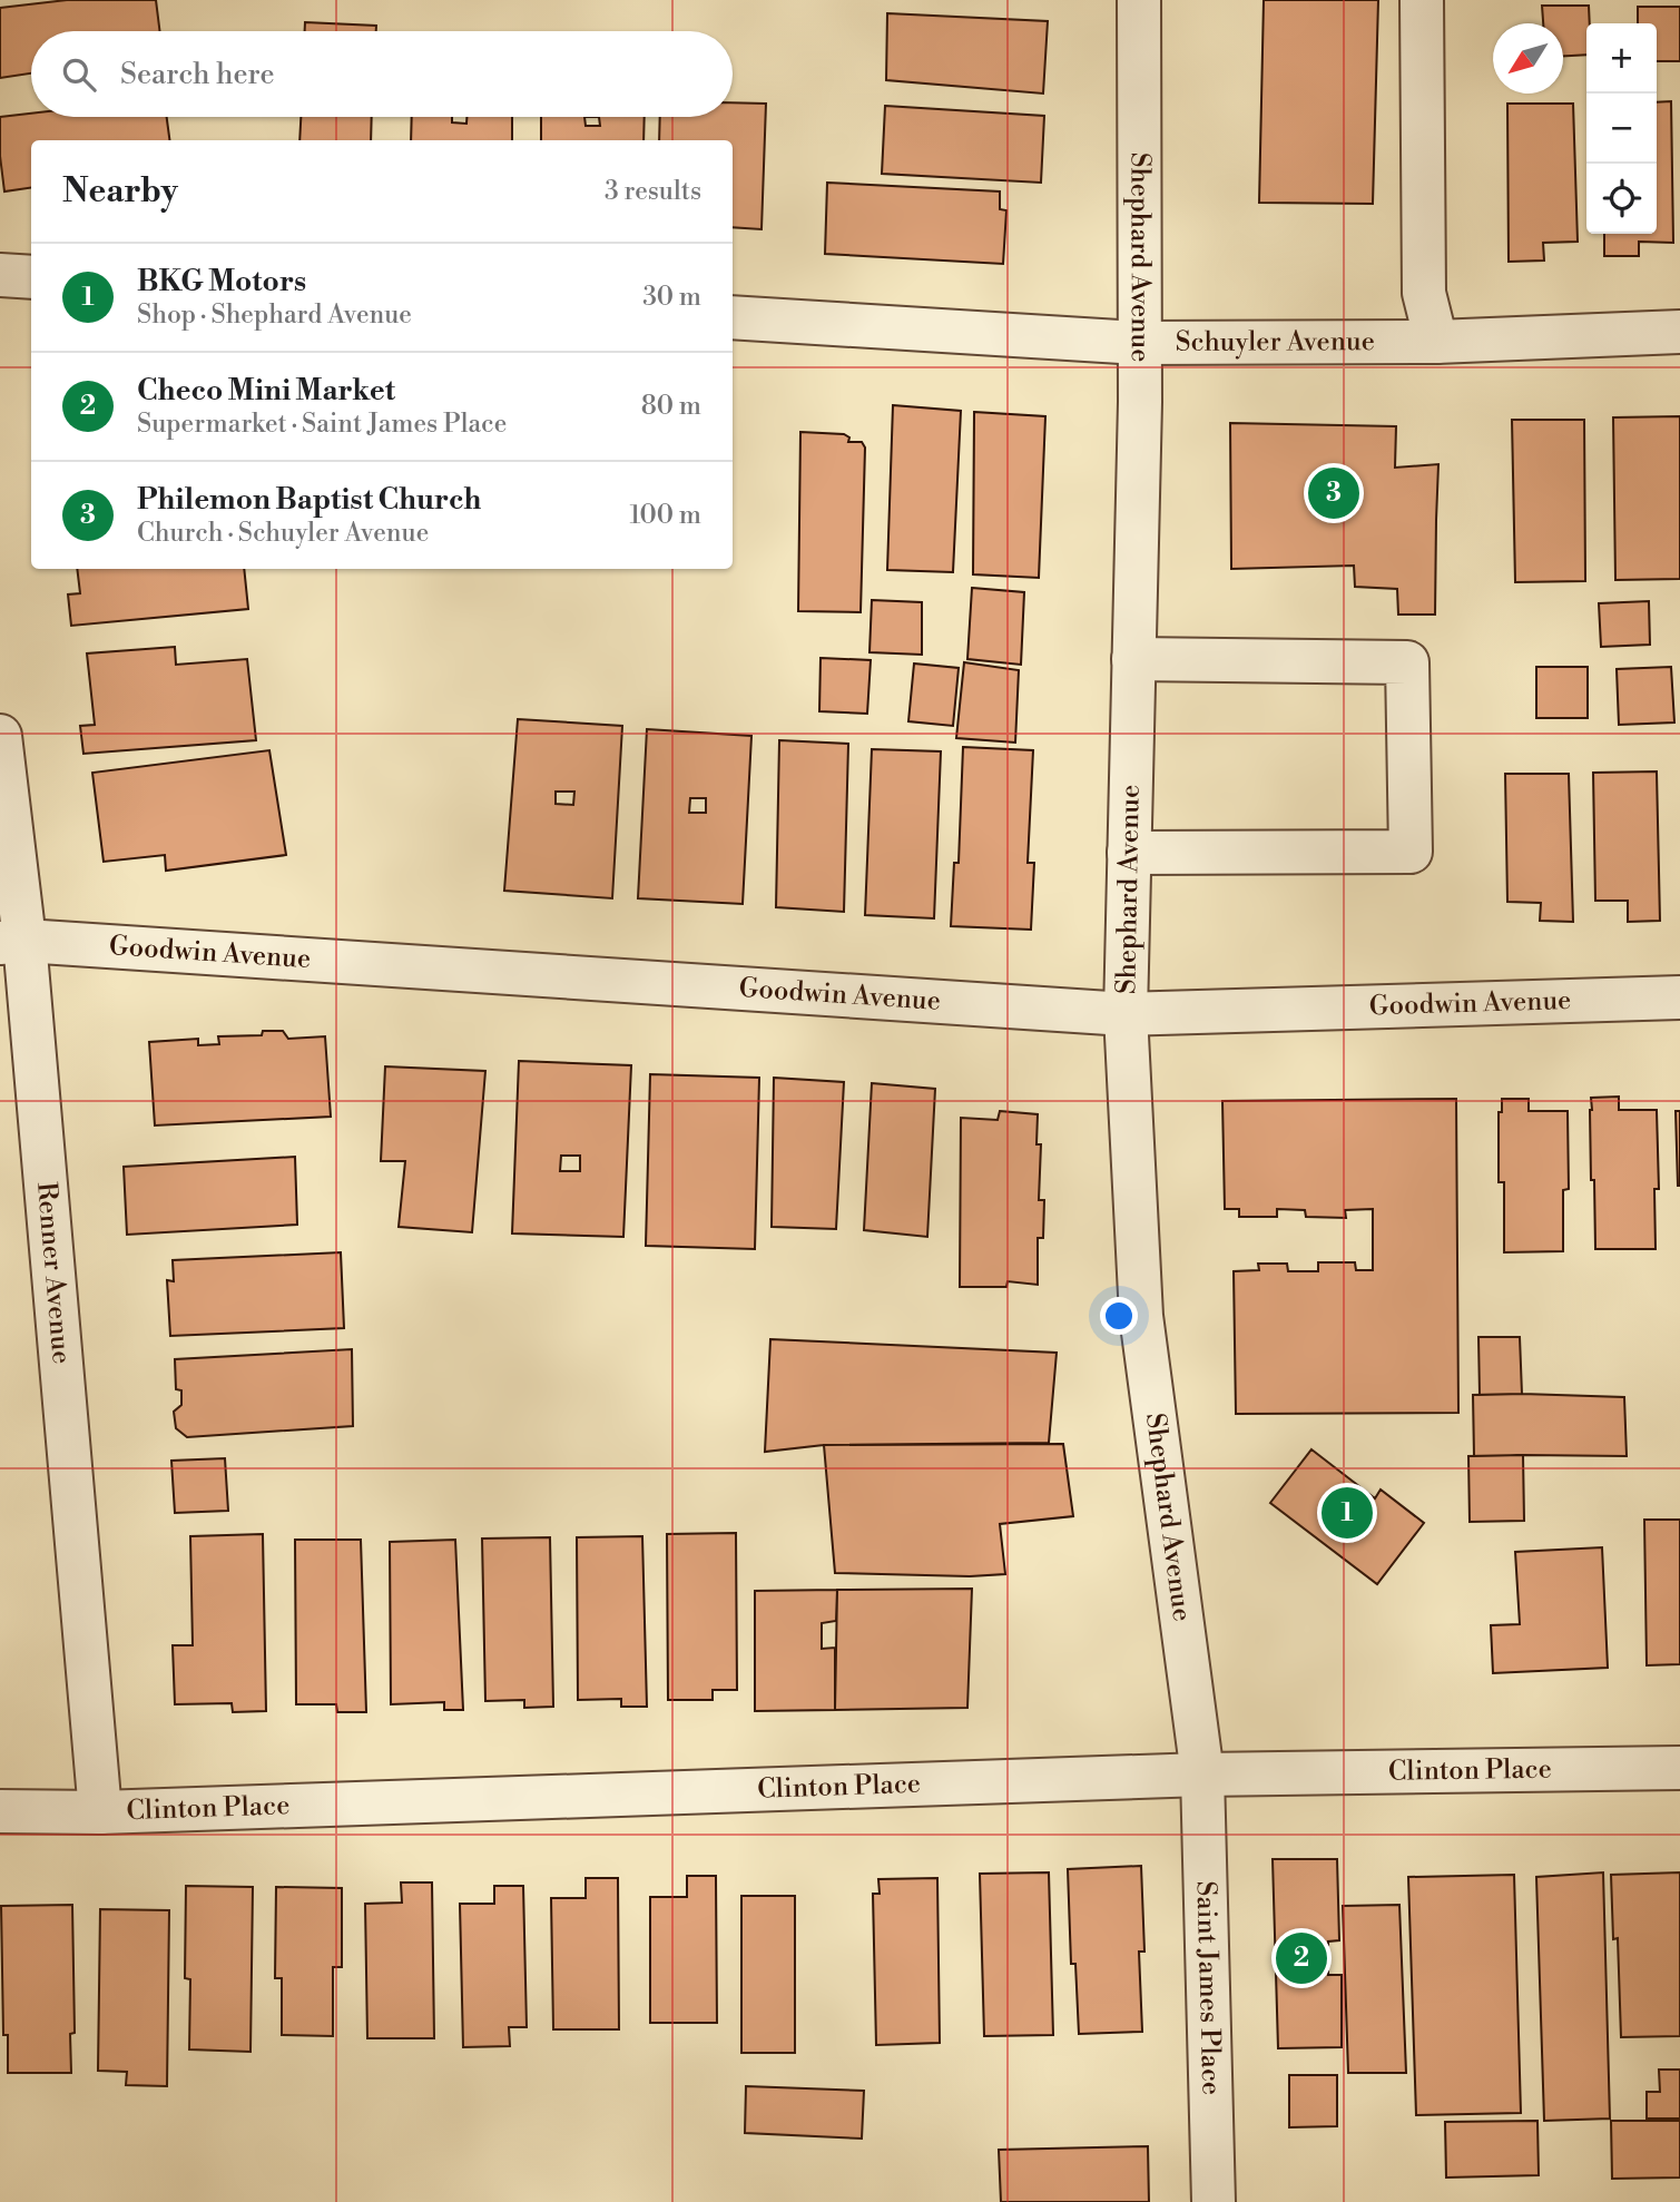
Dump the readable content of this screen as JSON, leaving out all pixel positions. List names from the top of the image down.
{
  "streets": {
    "street": [
      "Shephard Avenue",
      "Schuyler Avenue",
      "Goodwin Avenue",
      "Renner Avenue",
      "Clinton Place",
      "Saint James Place"
    ]
  },
  "crossings": [
    ["Shephard Avenue", "Schuyler Avenue"],
    ["Shephard Avenue", "Goodwin Avenue"],
    ["Shephard Avenue", "Clinton Place"],
    ["Shephard Avenue", "Saint James Place"],
    ["Goodwin Avenue", "Renner Avenue"],
    ["Renner Avenue", "Clinton Place"],
    ["Clinton Place", "Saint James Place"]
  ],
  "north": "bottom left",
  "page": {
    "map_buttons": ["+", "−"],
    "search": "Search here",
    "heading": ["Nearby", "3 results"],
    "list": [
      {
        "mark": "1",
        "name": "BKG Motors",
        "note": "Shop · Shephard Avenue",
        "value": "30 m"
      },
      {
        "mark": "2",
        "name": "Checo Mini Market",
        "note": "Supermarket · Saint James Place",
        "value": "80 m"
      },
      {
        "mark": "3",
        "name": "Philemon Baptist Church",
        "note": "Church · Schuyler Avenue",
        "value": "100 m"
      }
    ],
    "pins": ["3", "1", "2"]
  }
}
